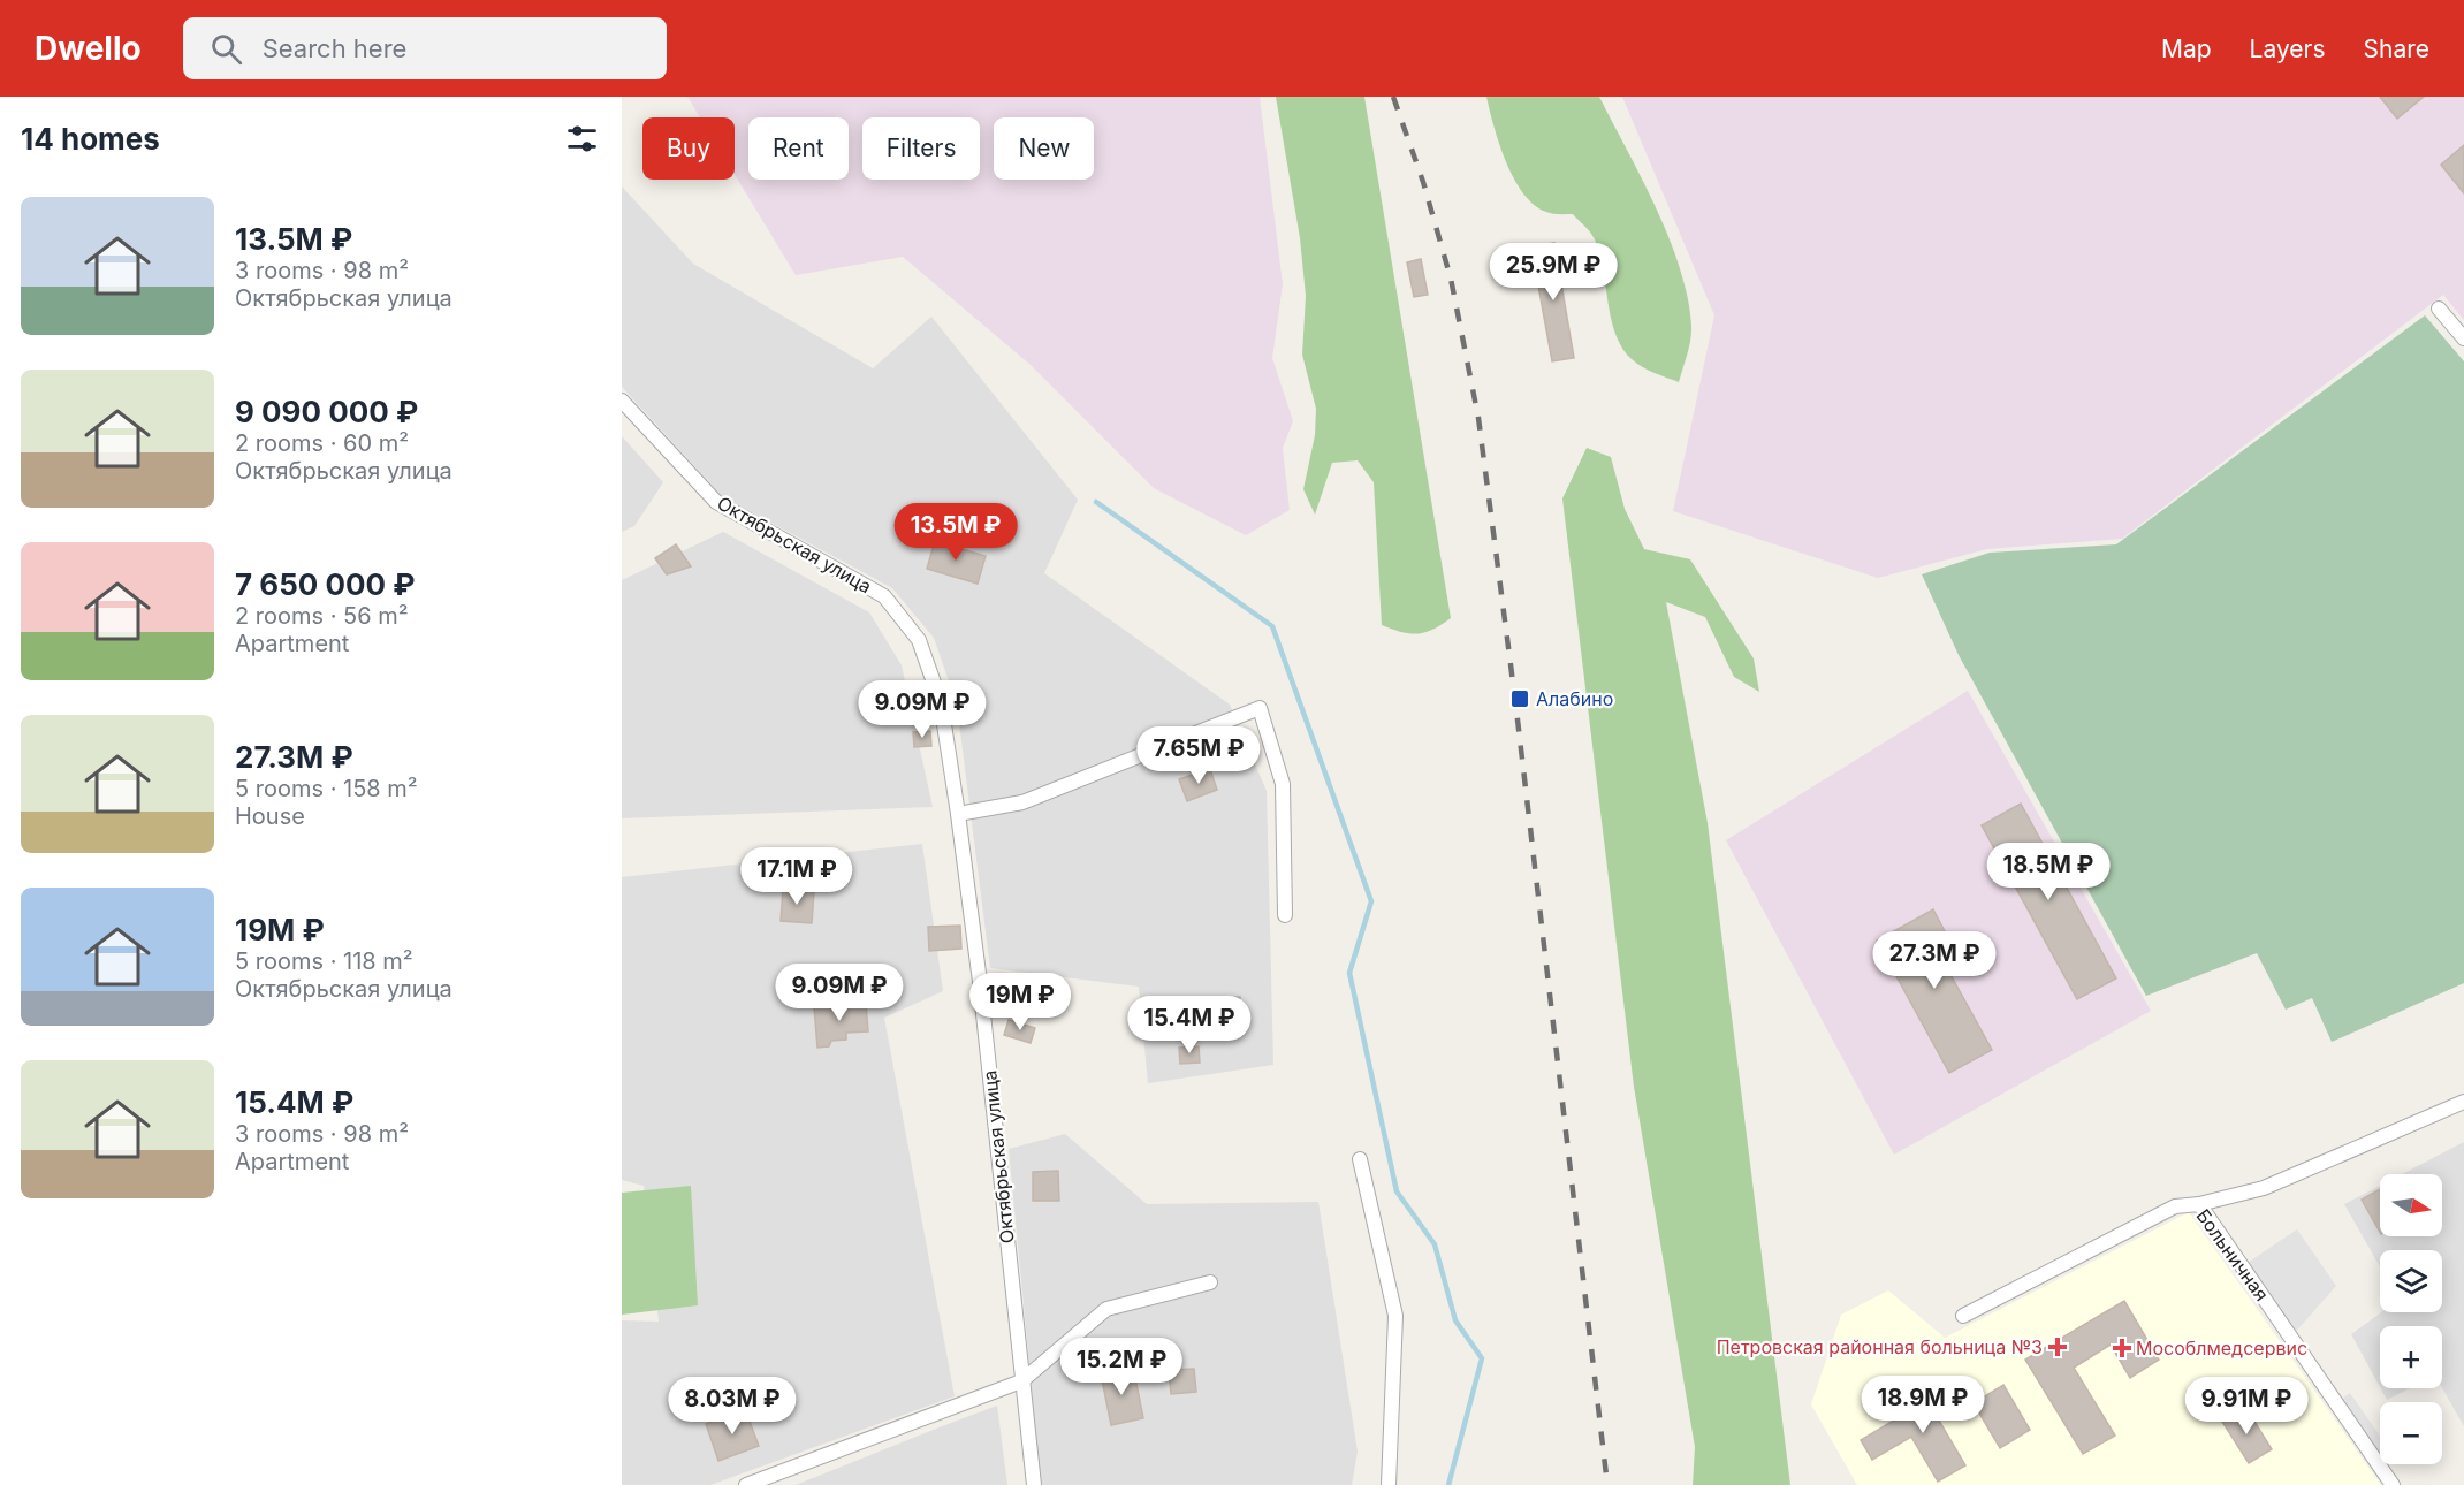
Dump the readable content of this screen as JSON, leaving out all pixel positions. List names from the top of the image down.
{
  "streets": {
    "street": ["Октябрьская улица", "Больничная"]
  },
  "places": {
    "transit": ["Алабино"],
    "health": ["Петровская районная больница №3", "Мособлмедсервис"]
  },
  "north": "right",
  "page": {
    "header": "Dwello",
    "search": "Search here",
    "nav": ["Map", "Layers", "Share"],
    "heading": "14 homes",
    "chip": [
      "Buy",
      "Rent",
      "Filters",
      "New"
    ],
    "list": [
      {
        "name": "13.5M ₽",
        "note": "3 rooms · 98 m² · Октябрьская улица"
      },
      {
        "name": "9 090 000 ₽",
        "note": "2 rooms · 60 m² · Октябрьская улица"
      },
      {
        "name": "7 650 000 ₽",
        "note": "2 rooms · 56 m² · Apartment"
      },
      {
        "name": "27.3M ₽",
        "note": "5 rooms · 158 m² · House"
      },
      {
        "name": "19M ₽",
        "note": "5 rooms · 118 m² · Октябрьская улица"
      },
      {
        "name": "15.4M ₽",
        "note": "3 rooms · 98 m² · Apartment"
      }
    ],
    "price": [
      "25.9M ₽",
      "13.5M ₽",
      "9.09M ₽",
      "7.65M ₽",
      "18.5M ₽",
      "17.1M ₽",
      "27.3M ₽",
      "9.09M ₽",
      "19M ₽",
      "15.4M ₽",
      "15.2M ₽",
      "18.9M ₽",
      "8.03M ₽",
      "9.91M ₽"
    ],
    "map_buttons": ["+", "−"]
  }
}
